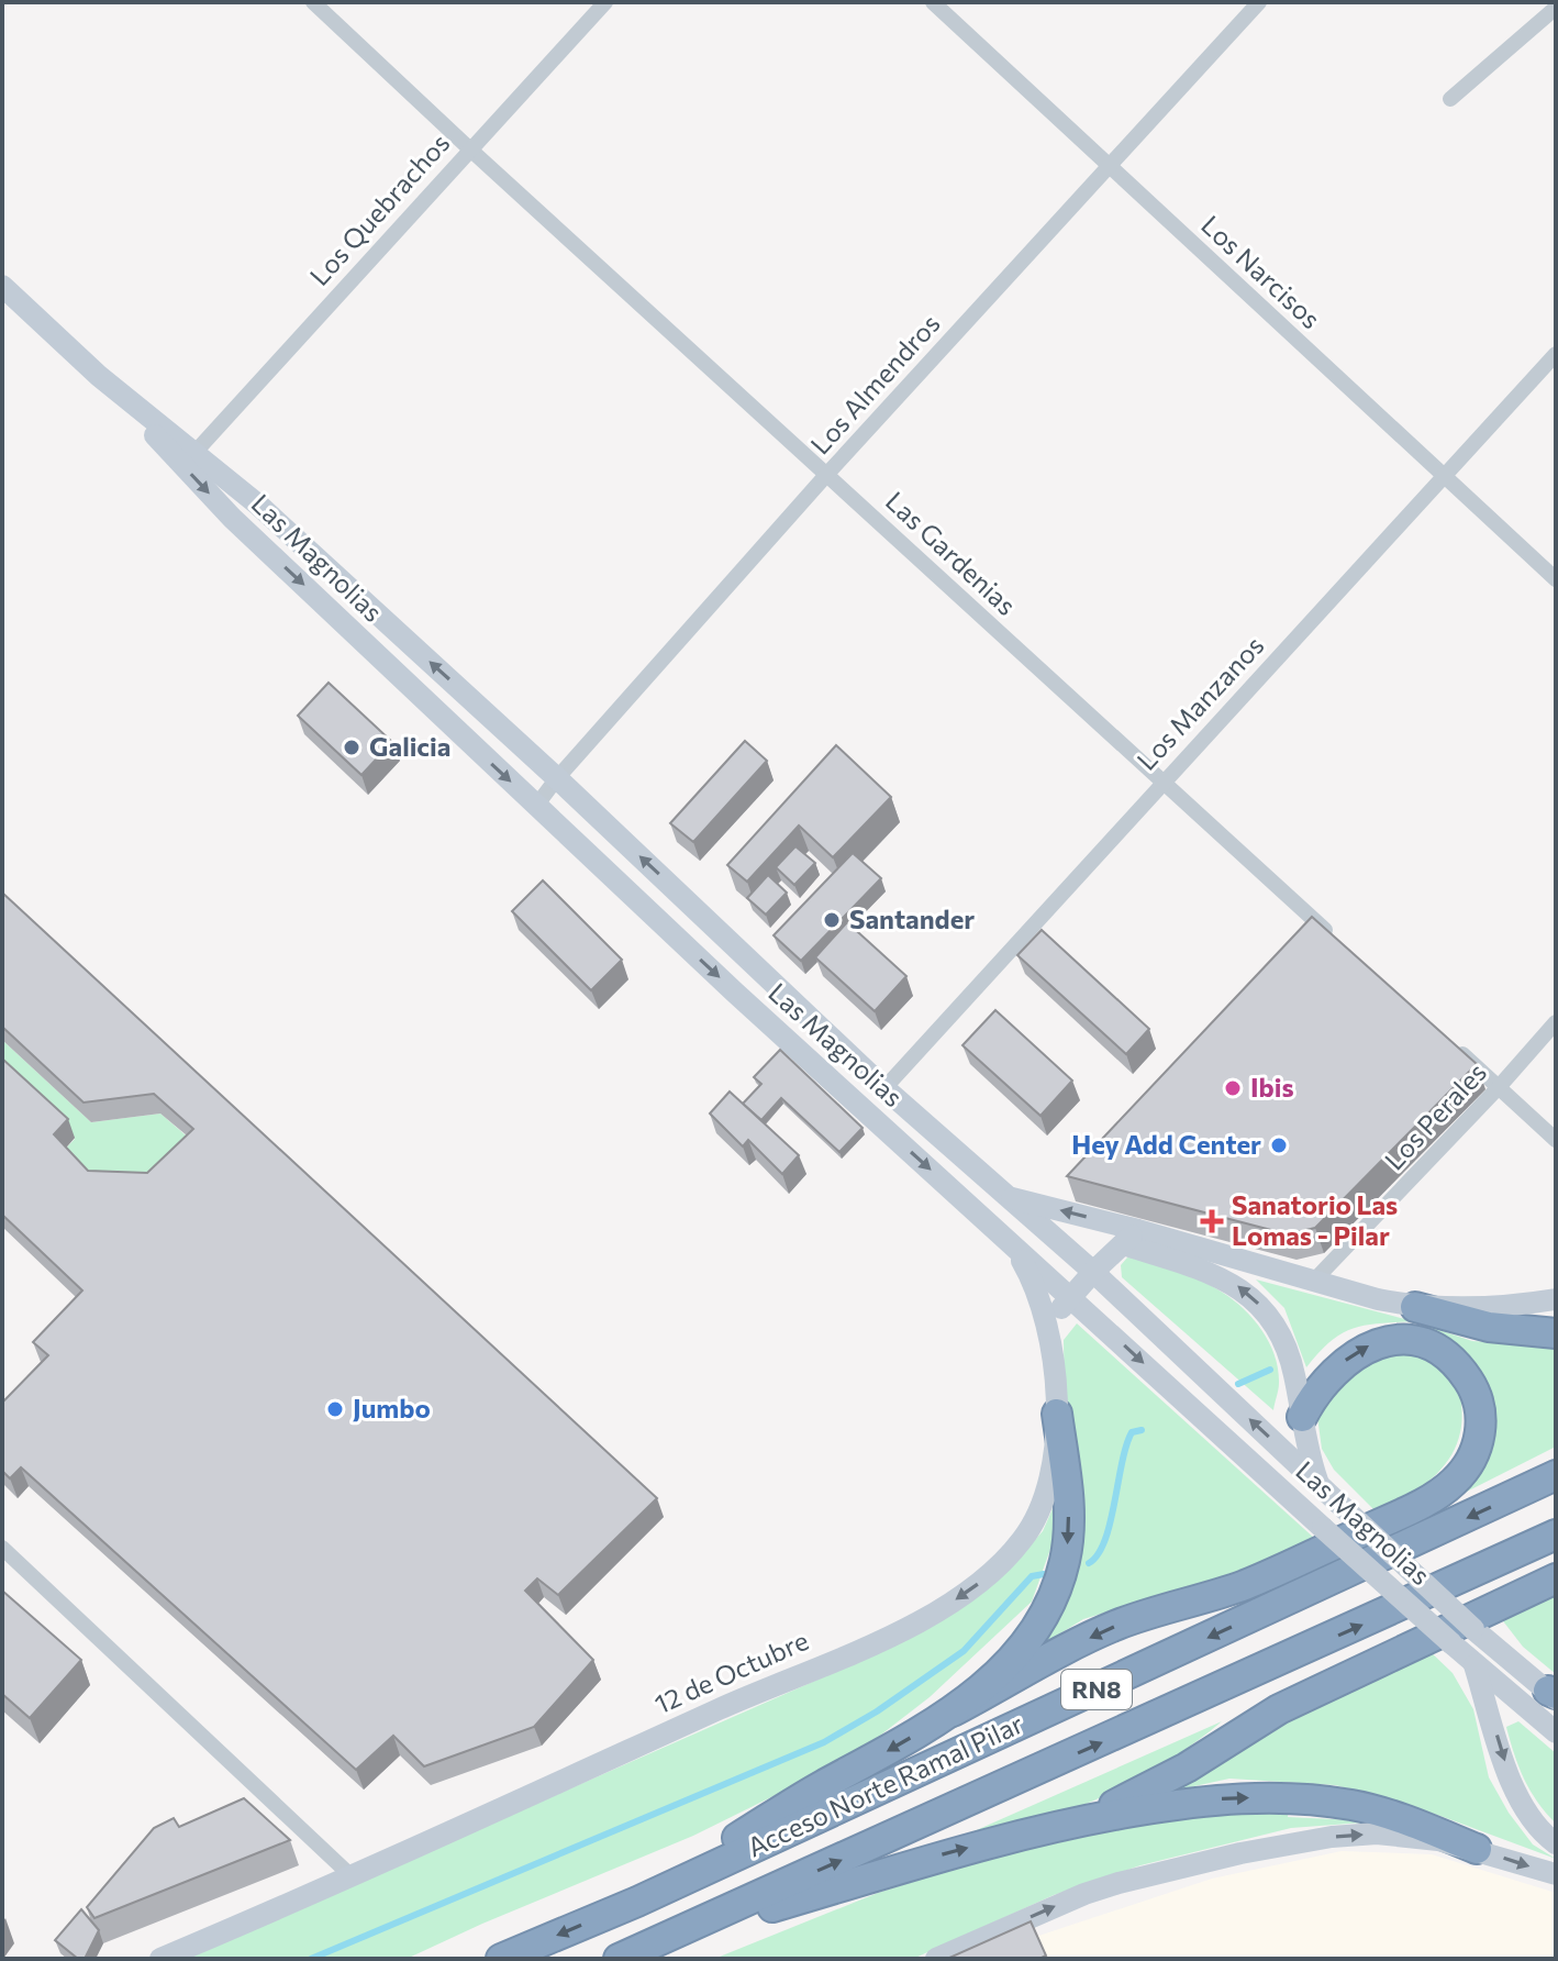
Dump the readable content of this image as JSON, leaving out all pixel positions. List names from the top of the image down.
{
  "streets": {
    "highway": ["RN8", "Acceso Norte Ramal Pilar"],
    "main road": ["Las Magnolias", "12 de Octubre"],
    "street": [
      "Los Quebrachos",
      "Los Narcisos",
      "Los Almendros",
      "Las Gardenias",
      "Los Manzanos",
      "Los Perales"
    ]
  },
  "crossings": [
    ["Los Quebrachos", "Las Gardenias"],
    ["Los Quebrachos", "Las Magnolias"],
    ["Los Narcisos", "Los Almendros"],
    ["Los Narcisos", "Los Manzanos"],
    ["Los Almendros", "Las Gardenias"],
    ["Los Almendros", "Las Magnolias"],
    ["Las Gardenias", "Los Manzanos"],
    ["Las Magnolias", "Los Manzanos"],
    ["Las Magnolias", "12 de Octubre"]
  ],
  "one_way": ["12 de Octubre"],
  "places": {
    "other": [
      "Galicia",
      "Santander",
      "Ibis",
      "Hey Add Center",
      "Jumbo"
    ],
    "health": ["Sanatorio Las Lomas - Pilar"]
  }
}
